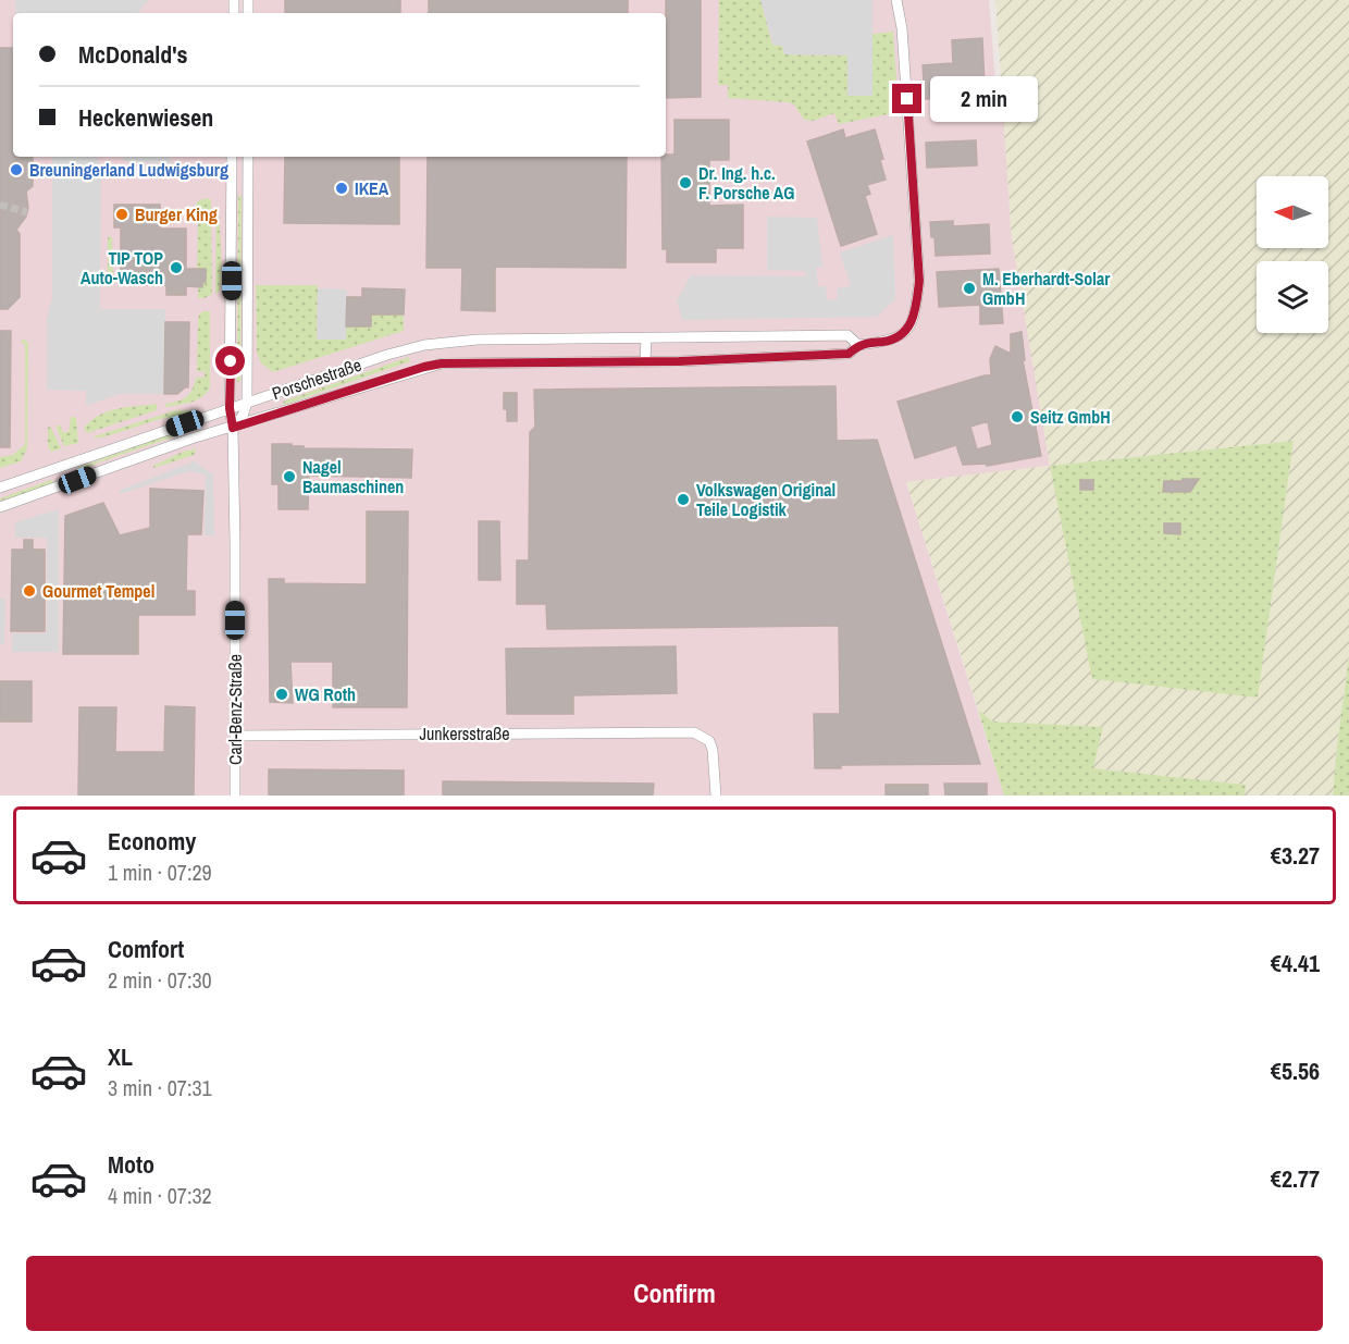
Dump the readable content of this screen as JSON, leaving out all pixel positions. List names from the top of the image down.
{
  "streets": {
    "street": ["Porschestraße", "Carl-Benz-Straße", "Junkersstraße"]
  },
  "crossings": [
    ["Porschestraße", "Carl-Benz-Straße"],
    ["Carl-Benz-Straße", "Junkersstraße"]
  ],
  "places": [
    "Breuningerland Ludwigsburg",
    "Dr. Ing. h.c. F. Porsche AG",
    "IKEA",
    "Burger King",
    "TIP TOP Auto-Wasch",
    "M. Eberhardt-Solar GmbH",
    "Seitz GmbH",
    "Nagel Baumaschinen",
    "Volkswagen Original Teile Logistik",
    "Gourmet Tempel",
    "WG Roth"
  ],
  "north": "left",
  "page": {
    "banner": ["McDonald's", "Heckenwiesen"],
    "bubble": "2 min",
    "list": [
      {
        "name": "Economy",
        "note": "1 min · 07:29",
        "value": "€3.27"
      },
      {
        "name": "Comfort",
        "note": "2 min · 07:30",
        "value": "€4.41"
      },
      {
        "name": "XL",
        "note": "3 min · 07:31",
        "value": "€5.56"
      },
      {
        "name": "Moto",
        "note": "4 min · 07:32",
        "value": "€2.77"
      }
    ],
    "buttons": "Confirm"
  }
}
